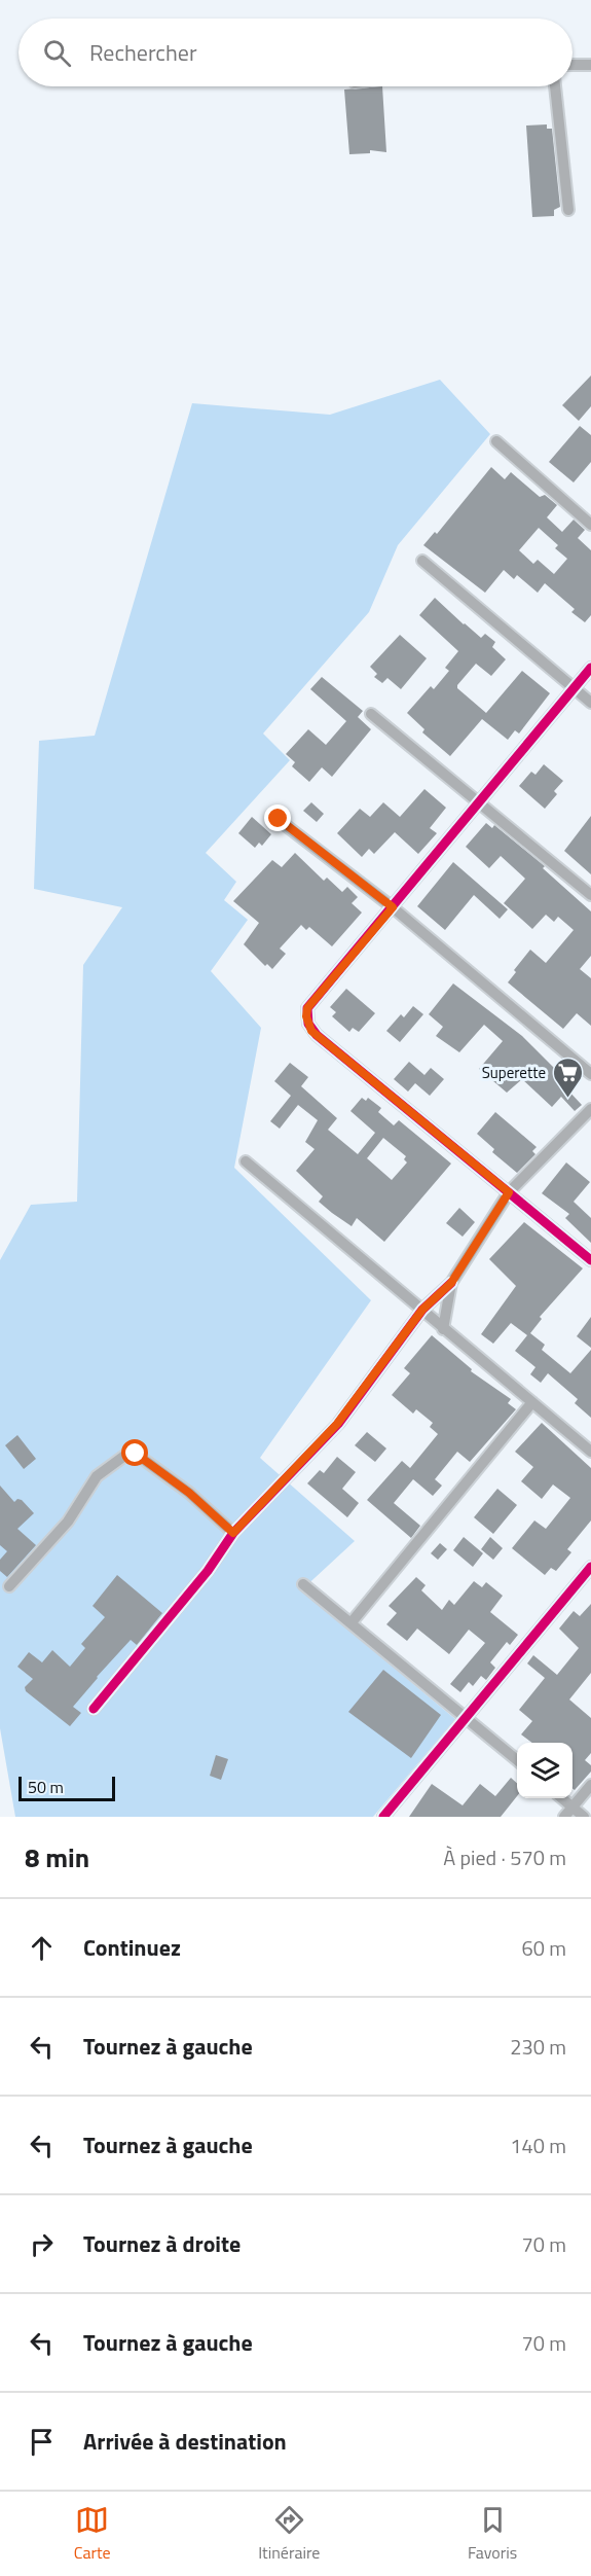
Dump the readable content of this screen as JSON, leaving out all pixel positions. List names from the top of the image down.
{
  "places": {
    "supermarket": ["Superette"]
  },
  "scale_bar": "50 m",
  "page": {
    "search": "Rechercher",
    "scale": "50 m",
    "heading": ["8 min", "À pied · 570 m"],
    "list": [
      ["Continuez", "60 m"],
      ["Tournez à gauche", "230 m"],
      ["Tournez à gauche", "140 m"],
      ["Tournez à droite", "70 m"],
      ["Tournez à gauche", "70 m"],
      "Arrivée à destination"
    ],
    "nav": ["Carte", "Itinéraire", "Favoris"]
  }
}
